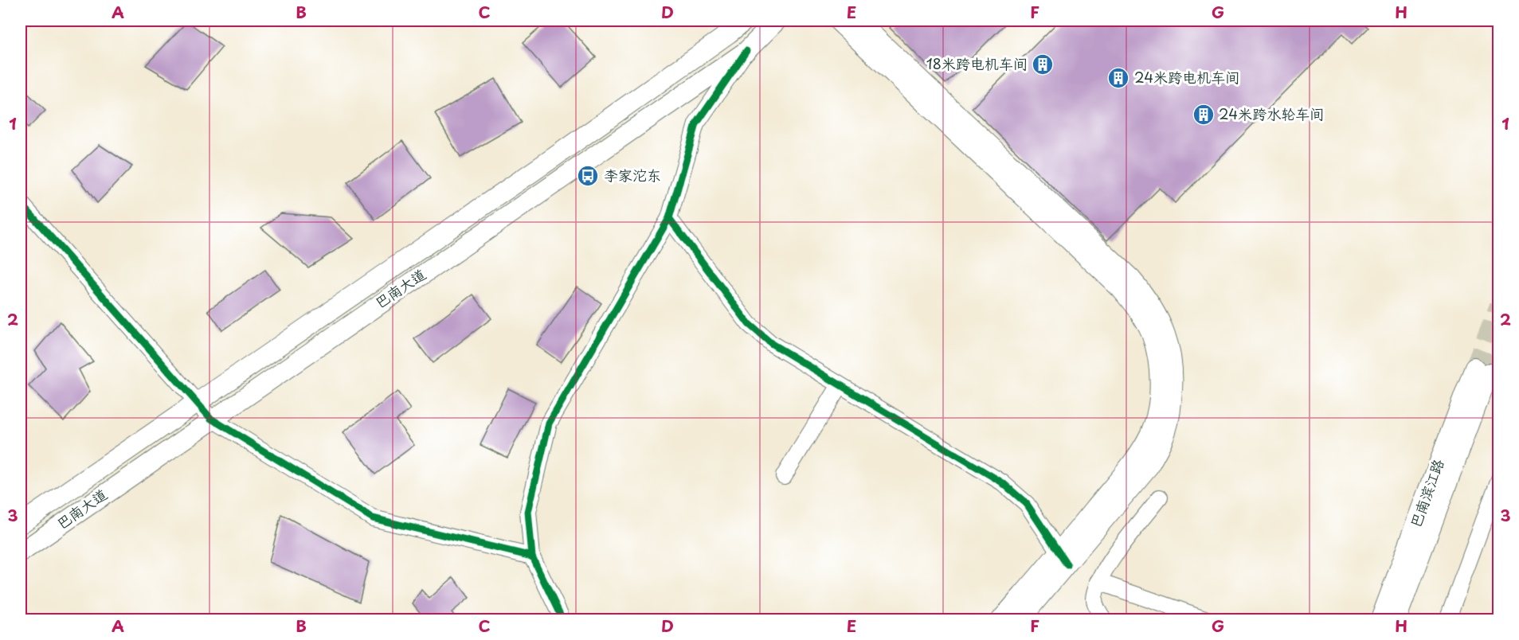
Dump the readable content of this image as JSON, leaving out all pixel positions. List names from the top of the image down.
{
  "streets": {
    "main road": ["巴南大道", "巴南滨江路"]
  },
  "places": {
    "building": ["18米跨电机车间", "24米跨电机车间", "24米跨水轮车间"],
    "bus stop": ["李家沱东"]
  },
  "grid": {
    "columns": [
      "A",
      "B",
      "C",
      "D",
      "E",
      "F",
      "G",
      "H"
    ],
    "rows": ["1", "2", "3"]
  }
}
